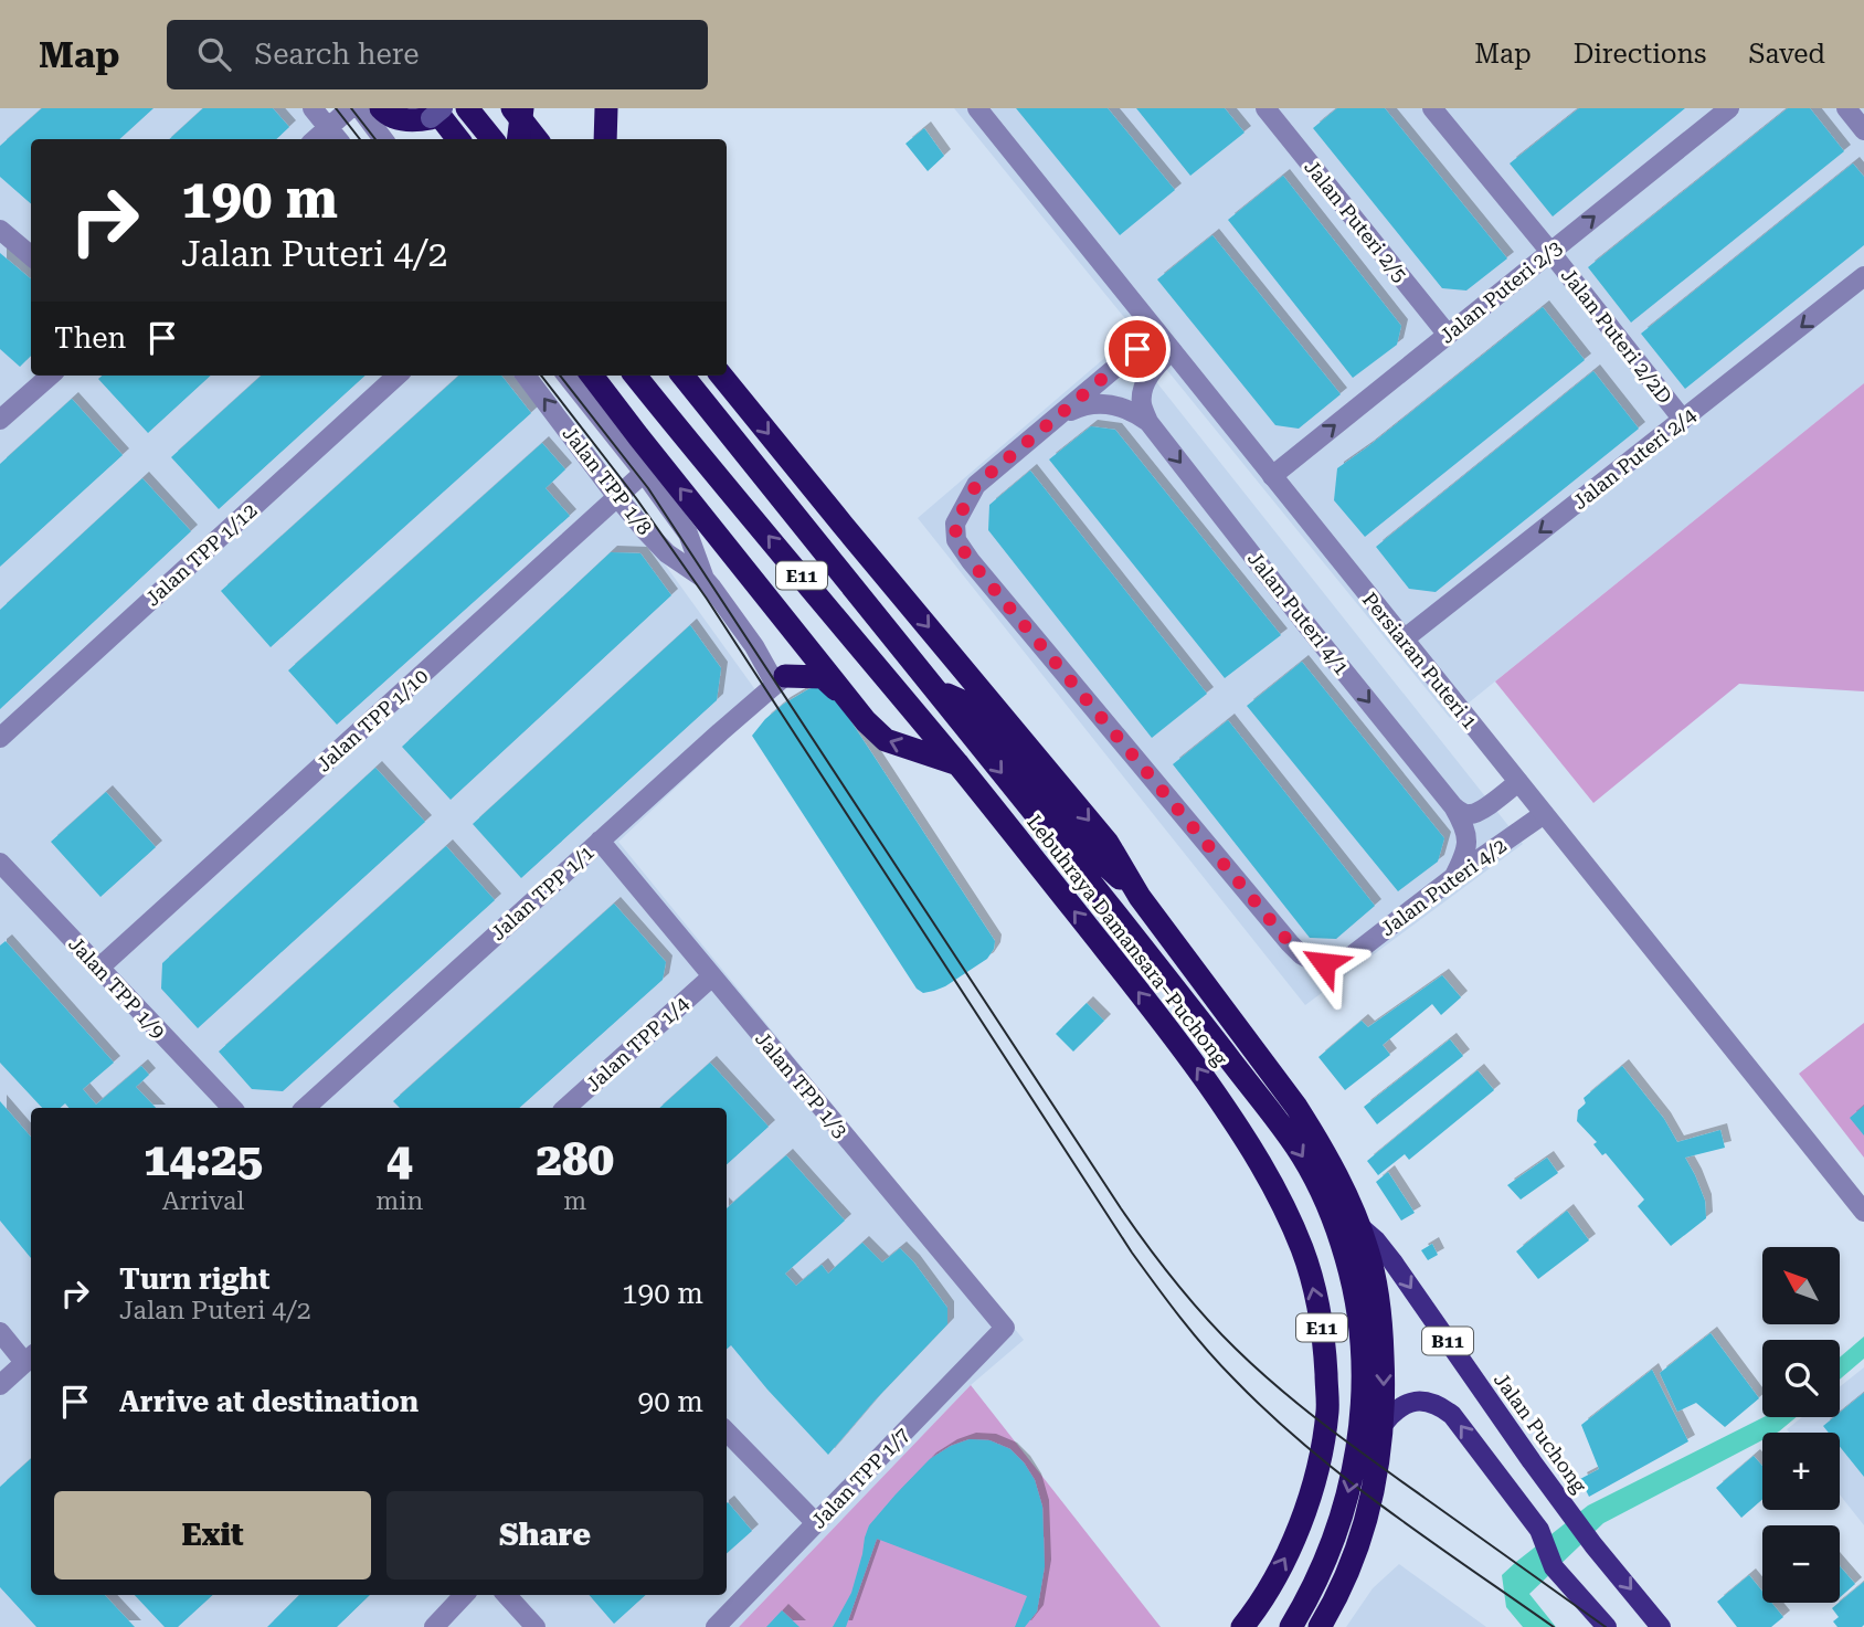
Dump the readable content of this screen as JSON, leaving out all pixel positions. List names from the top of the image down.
{
  "streets": {
    "highway": ["E11", "Lebuhraya Damansara–Puchong"],
    "main road": ["B11", "Jalan Puchong"],
    "street": [
      "Jalan Puteri 2/5",
      "Jalan Puteri 2/3",
      "Jalan Puteri 2/2D",
      "Jalan Puteri 2/4",
      "Jalan TPP 1/8",
      "Jalan TPP 1/12",
      "Jalan Puteri 4/1",
      "Persiaran Puteri 1",
      "Jalan TPP 1/10",
      "Jalan Puteri 4/2",
      "Jalan TPP 1/1",
      "Jalan TPP 1/9",
      "Jalan TPP 1/4",
      "Jalan TPP 1/3",
      "Jalan TPP 1/7"
    ]
  },
  "crossings": [
    ["Jalan Puteri 2/5", "Jalan Puteri 2/3"],
    ["Jalan Puteri 2/3", "Jalan Puteri 2/2D"],
    ["Jalan Puteri 2/3", "Persiaran Puteri 1"],
    ["Jalan Puteri 2/2D", "Jalan Puteri 2/4"],
    ["Jalan Puteri 2/4", "Persiaran Puteri 1"],
    ["Jalan TPP 1/8", "Jalan TPP 1/10"],
    ["Jalan TPP 1/8", "Jalan TPP 1/1"],
    ["E11", "Lebuhraya Damansara–Puchong"],
    ["E11", "Jalan Puchong"],
    ["Jalan Puteri 4/1", "Jalan Puteri 4/2"],
    ["Persiaran Puteri 1", "Jalan Puteri 4/2"],
    ["Jalan TPP 1/10", "Jalan TPP 1/9"],
    ["Jalan TPP 1/1", "Jalan TPP 1/3"],
    ["Jalan TPP 1/4", "Jalan TPP 1/3"],
    ["Jalan TPP 1/3", "Jalan TPP 1/7"]
  ],
  "one_way": [
    "Jalan Puteri 2/3",
    "Jalan Puteri 2/4",
    "Jalan Puteri 4/1",
    "Jalan Puchong"
  ],
  "north": "top left",
  "page": {
    "header": "Map",
    "search": "Search here",
    "nav": ["Map", "Directions", "Saved"],
    "turn": ["190 m", "Jalan Puteri 4/2"],
    "then": "Then",
    "eta": [
      "14:25",
      "Arrival",
      "4",
      "min",
      "280",
      "m"
    ],
    "list": [
      {
        "name": "Turn right",
        "note": "Jalan Puteri 4/2",
        "value": "190 m"
      },
      {
        "name": "Arrive at destination",
        "value": "90 m"
      }
    ],
    "map_buttons": ["+", "−"],
    "buttons": ["Exit", "Share"]
  }
}
